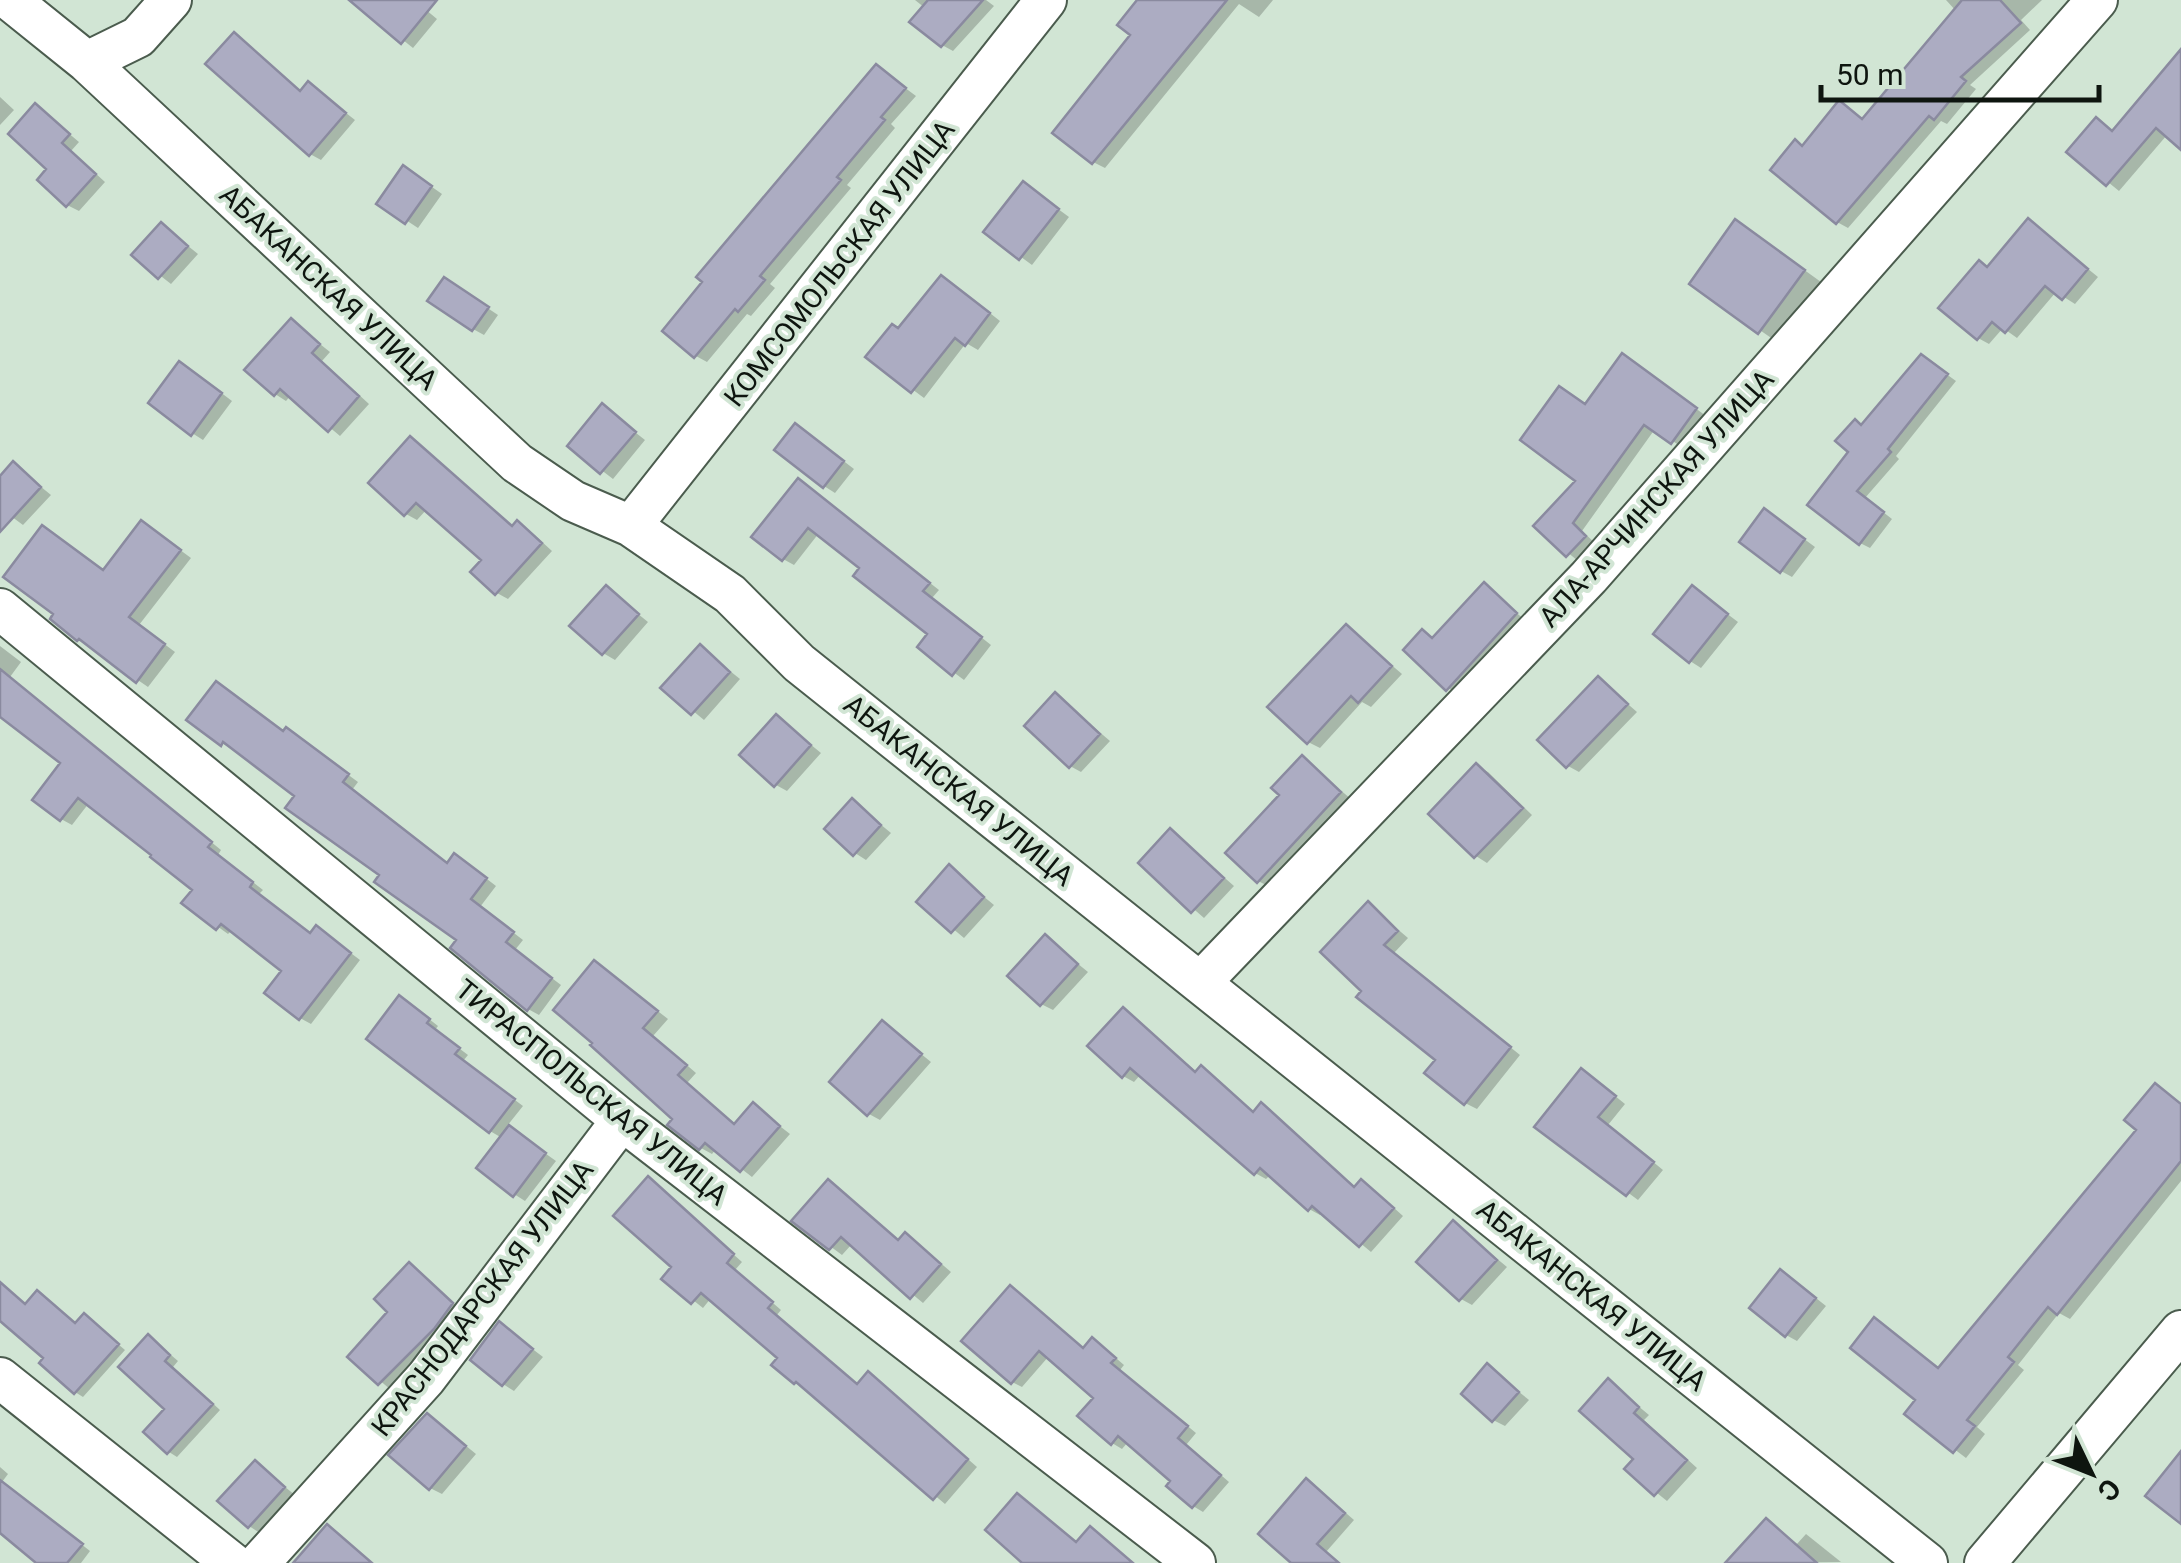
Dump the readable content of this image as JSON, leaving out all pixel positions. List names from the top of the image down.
{
  "streets": {
    "street": [
      "КОМСОМОЛЬСКАЯ УЛИЦА",
      "АБАКАНСКАЯ УЛИЦА",
      "АЛА-АРЧИНСКАЯ УЛИЦА",
      "ТИРАСПОЛЬСКАЯ УЛИЦА",
      "КРАСНОДАРСКАЯ УЛИЦА"
    ]
  },
  "crossings": [
    ["КОМСОМОЛЬСКАЯ УЛИЦА", "АБАКАНСКАЯ УЛИЦА"],
    ["АБАКАНСКАЯ УЛИЦА", "АЛА-АРЧИНСКАЯ УЛИЦА"],
    ["ТИРАСПОЛЬСКАЯ УЛИЦА", "КРАСНОДАРСКАЯ УЛИЦА"]
  ],
  "scale_bar": "50 m",
  "north": "bottom right"
}
